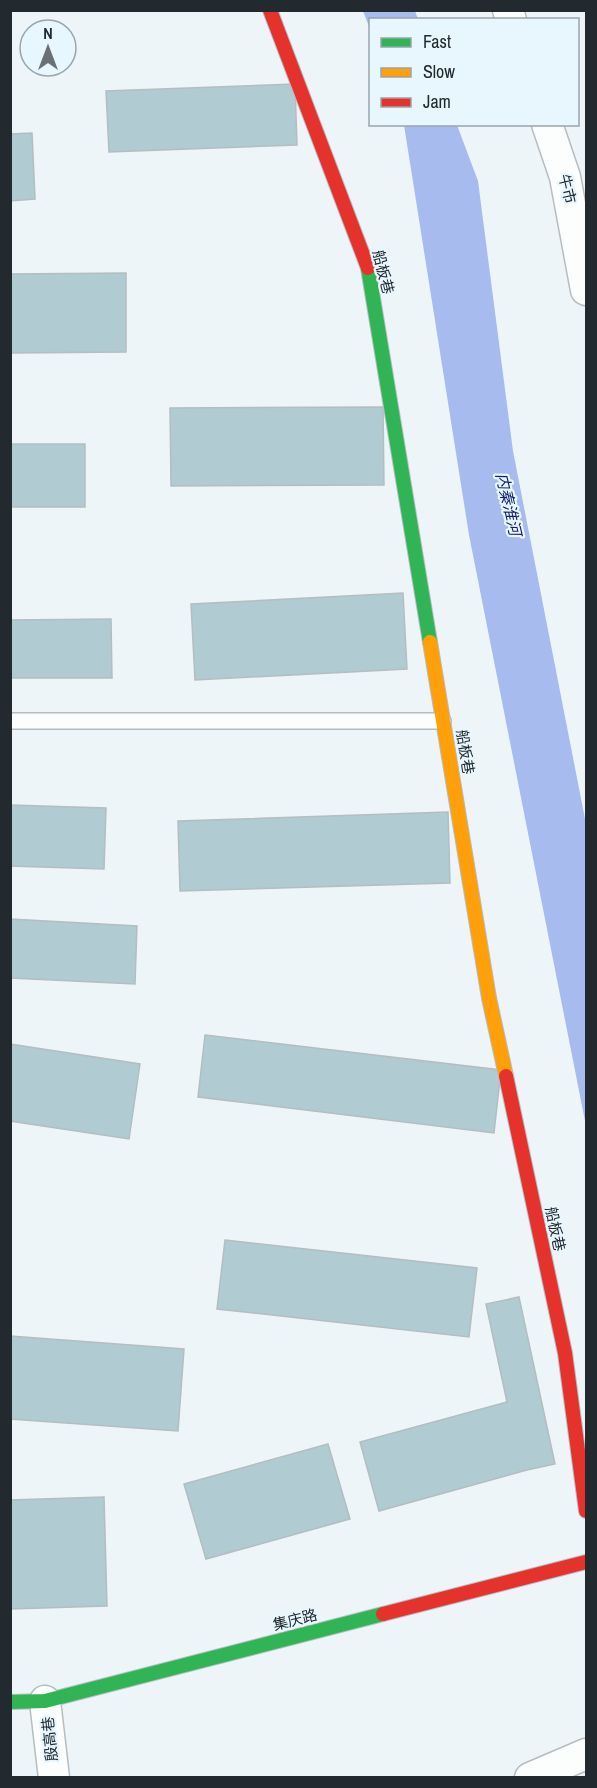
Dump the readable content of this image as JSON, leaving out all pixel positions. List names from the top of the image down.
{
  "streets": {
    "street": [
      "牛市",
      "船板巷",
      "集庆路",
      "殷高巷"
    ]
  },
  "crossings": [
    ["集庆路", "殷高巷"]
  ],
  "water": ["内秦淮河"],
  "legend": ["Fast", "Slow", "Jam"],
  "north": "top"
}
